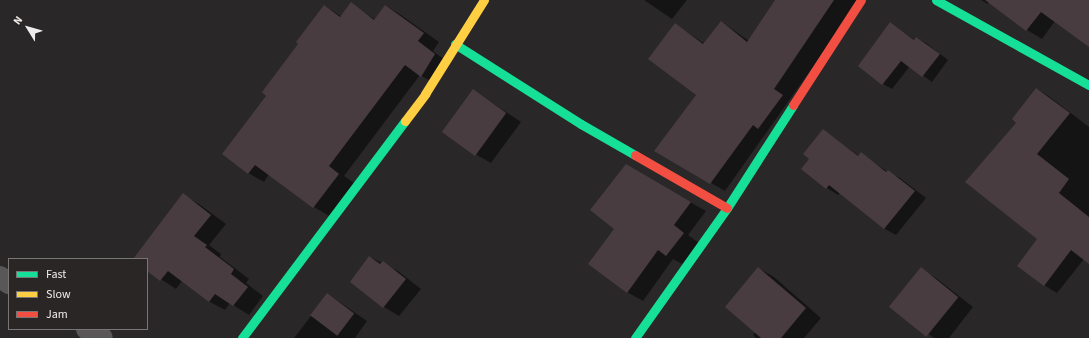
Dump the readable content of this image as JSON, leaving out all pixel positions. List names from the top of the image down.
{
  "legend": ["Fast", "Slow", "Jam"],
  "north": "top left"
}
